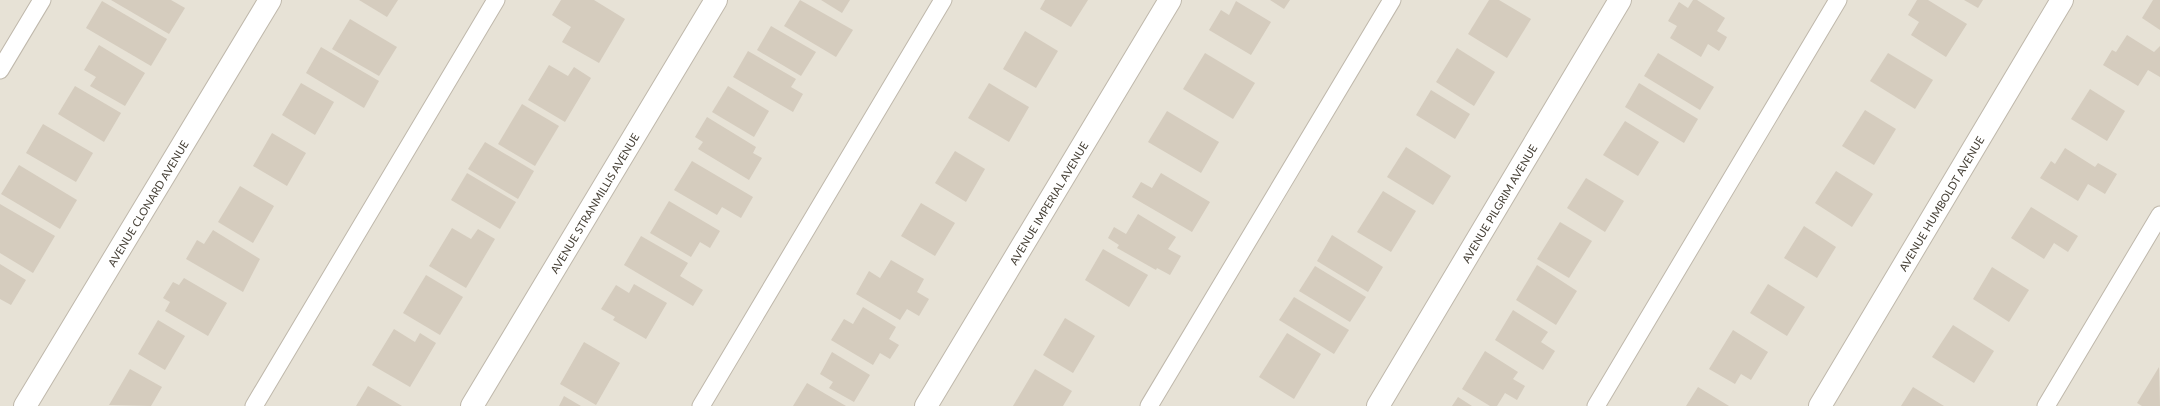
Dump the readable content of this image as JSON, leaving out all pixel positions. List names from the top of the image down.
{
  "streets": {
    "street": [
      "AVENUE CLONARD AVENUE",
      "AVENUE STRANMILLIS AVENUE",
      "AVENUE IMPERIAL AVENUE",
      "AVENUE PILGRIM AVENUE",
      "AVENUE HUMBOLDT AVENUE"
    ]
  }
}
